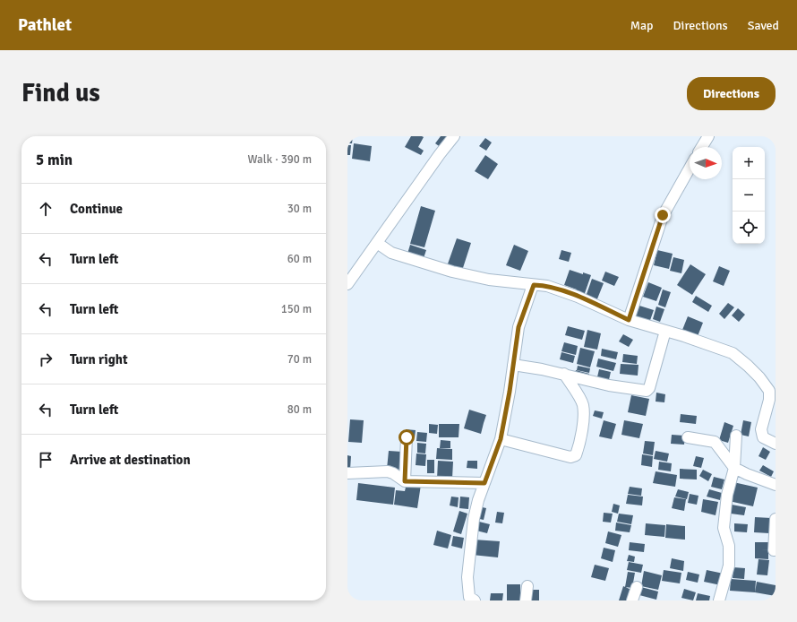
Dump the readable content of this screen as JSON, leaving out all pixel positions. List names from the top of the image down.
{
  "north": "right",
  "page": {
    "header": "Pathlet",
    "nav": ["Map", "Directions", "Saved"],
    "buttons": "Directions",
    "title": "Find us",
    "heading": ["5 min", "Walk · 390 m"],
    "map_buttons": ["+", "−"],
    "list": [
      ["Continue", "30 m"],
      ["Turn left", "60 m"],
      ["Turn left", "150 m"],
      ["Turn right", "70 m"],
      ["Turn left", "80 m"],
      "Arrive at destination"
    ]
  }
}
